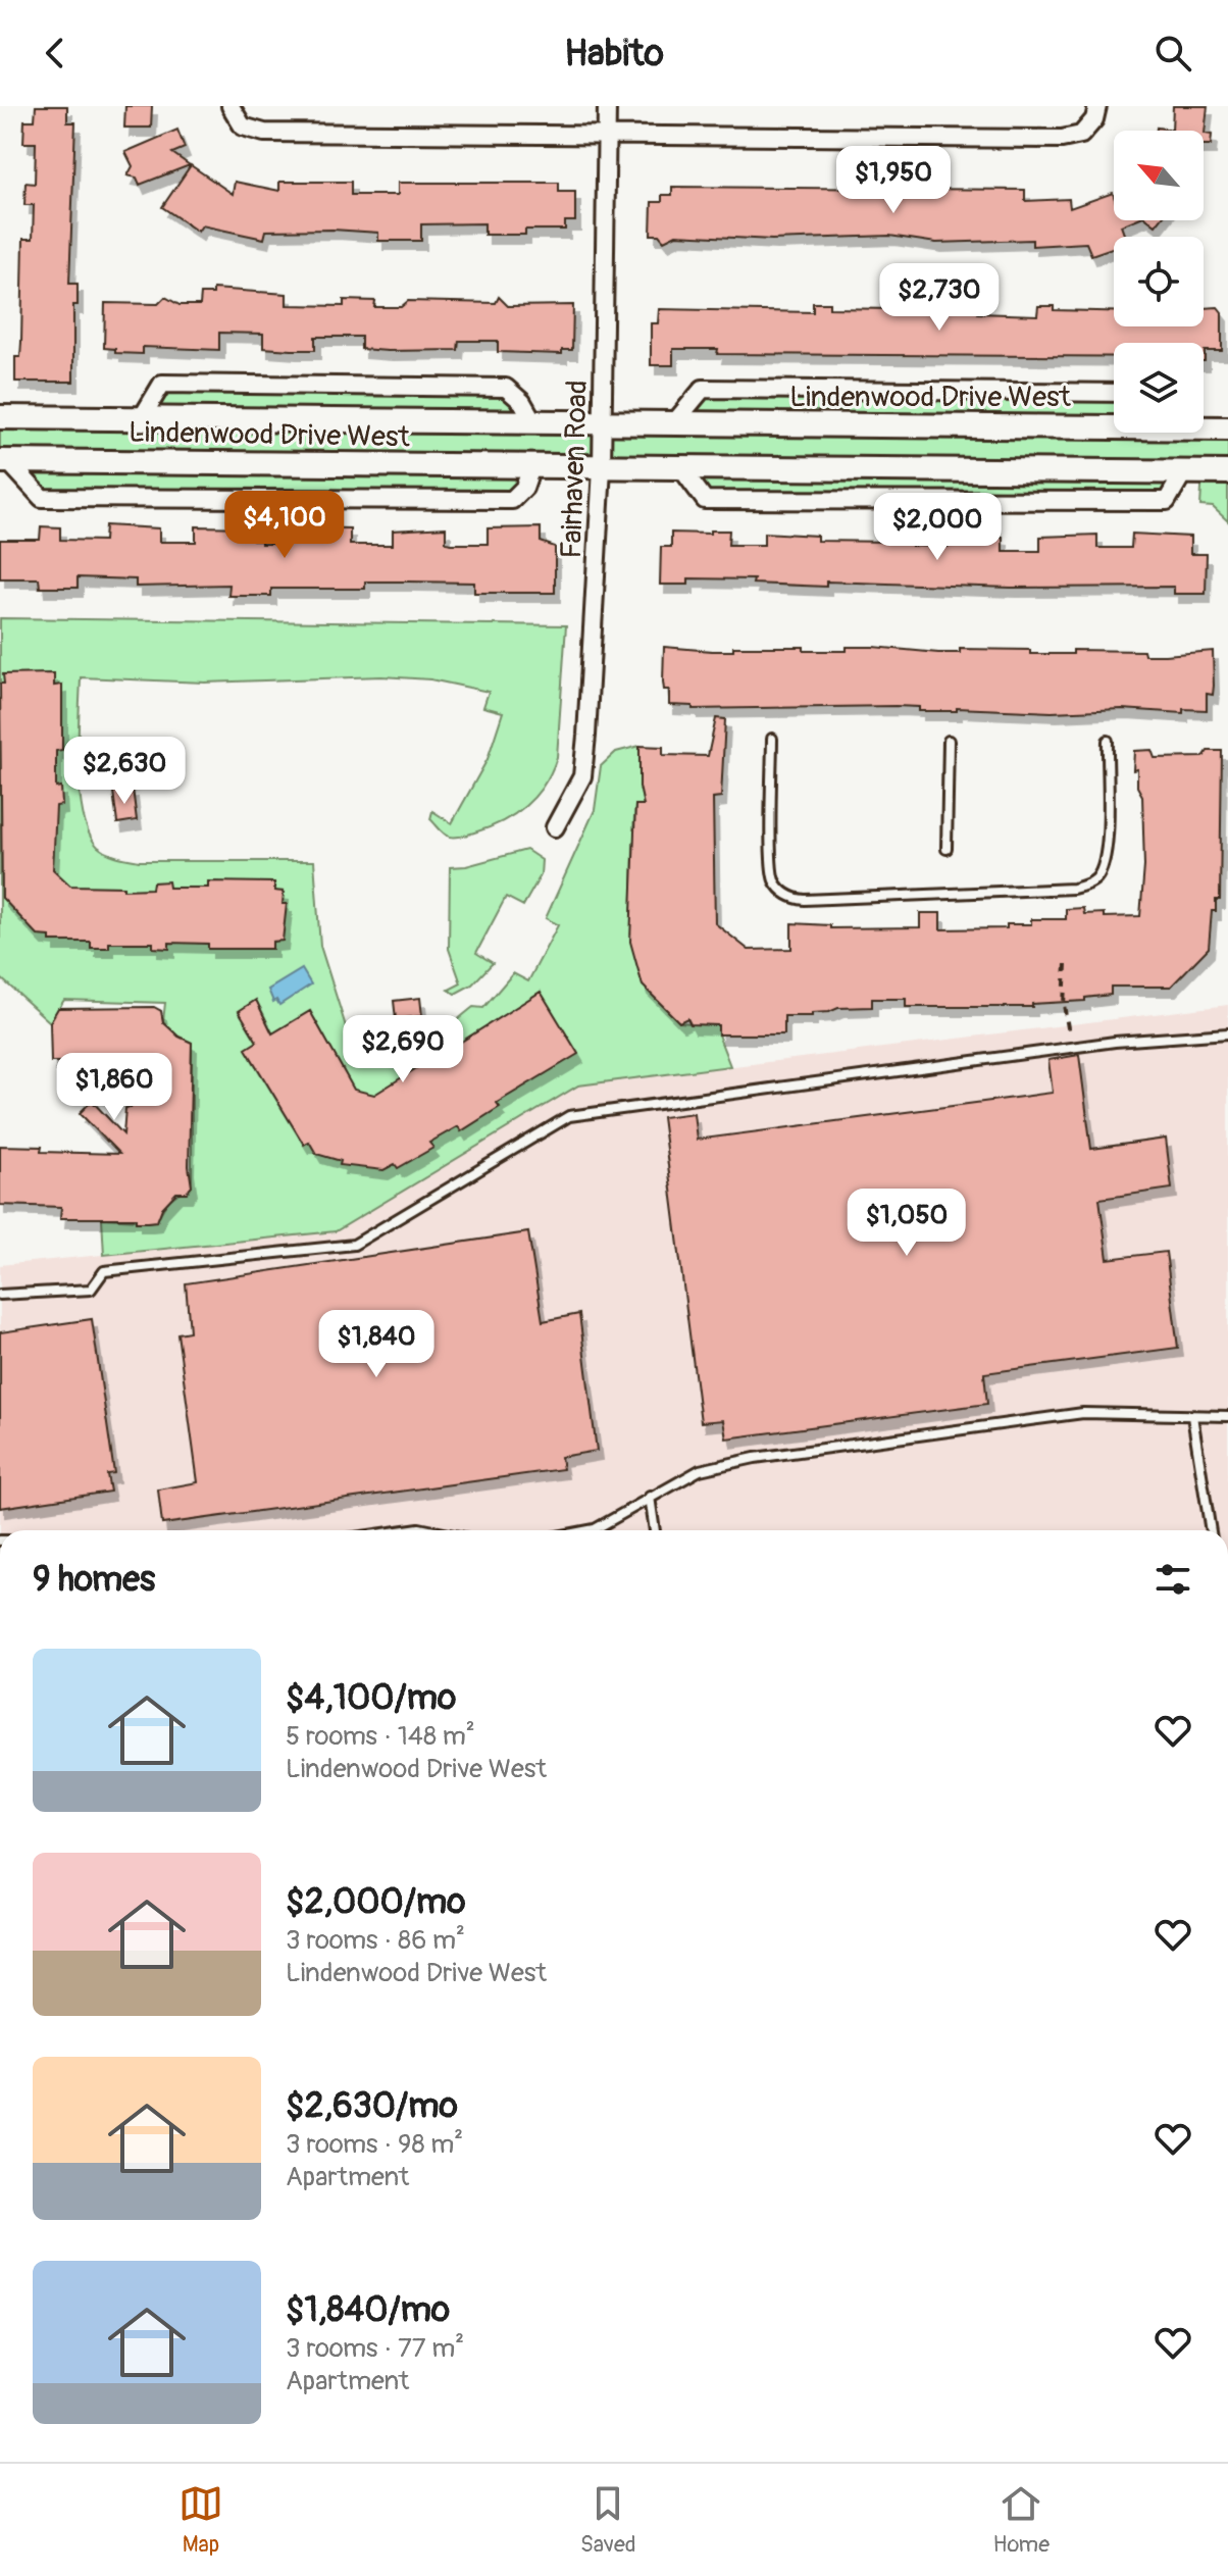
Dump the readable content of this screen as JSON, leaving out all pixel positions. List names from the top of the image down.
{
  "streets": {
    "street": ["Lindenwood Drive West", "Fairhaven Road"]
  },
  "crossings": [
    ["Lindenwood Drive West", "Fairhaven Road"]
  ],
  "north": "top left",
  "page": {
    "header": "Habito",
    "price": [
      "$1,950",
      "$2,730",
      "$4,100",
      "$2,000",
      "$2,630",
      "$2,690",
      "$1,860",
      "$1,050",
      "$1,840"
    ],
    "heading": "9 homes",
    "list": [
      {
        "name": "$4,100/mo",
        "note": "5 rooms · 148 m² · Lindenwood Drive West"
      },
      {
        "name": "$2,000/mo",
        "note": "3 rooms · 86 m² · Lindenwood Drive West"
      },
      {
        "name": "$2,630/mo",
        "note": "3 rooms · 98 m² · Apartment"
      },
      {
        "name": "$1,840/mo",
        "note": "3 rooms · 77 m² · Apartment"
      }
    ],
    "tabs": ["Map", "Saved", "Home"]
  }
}
